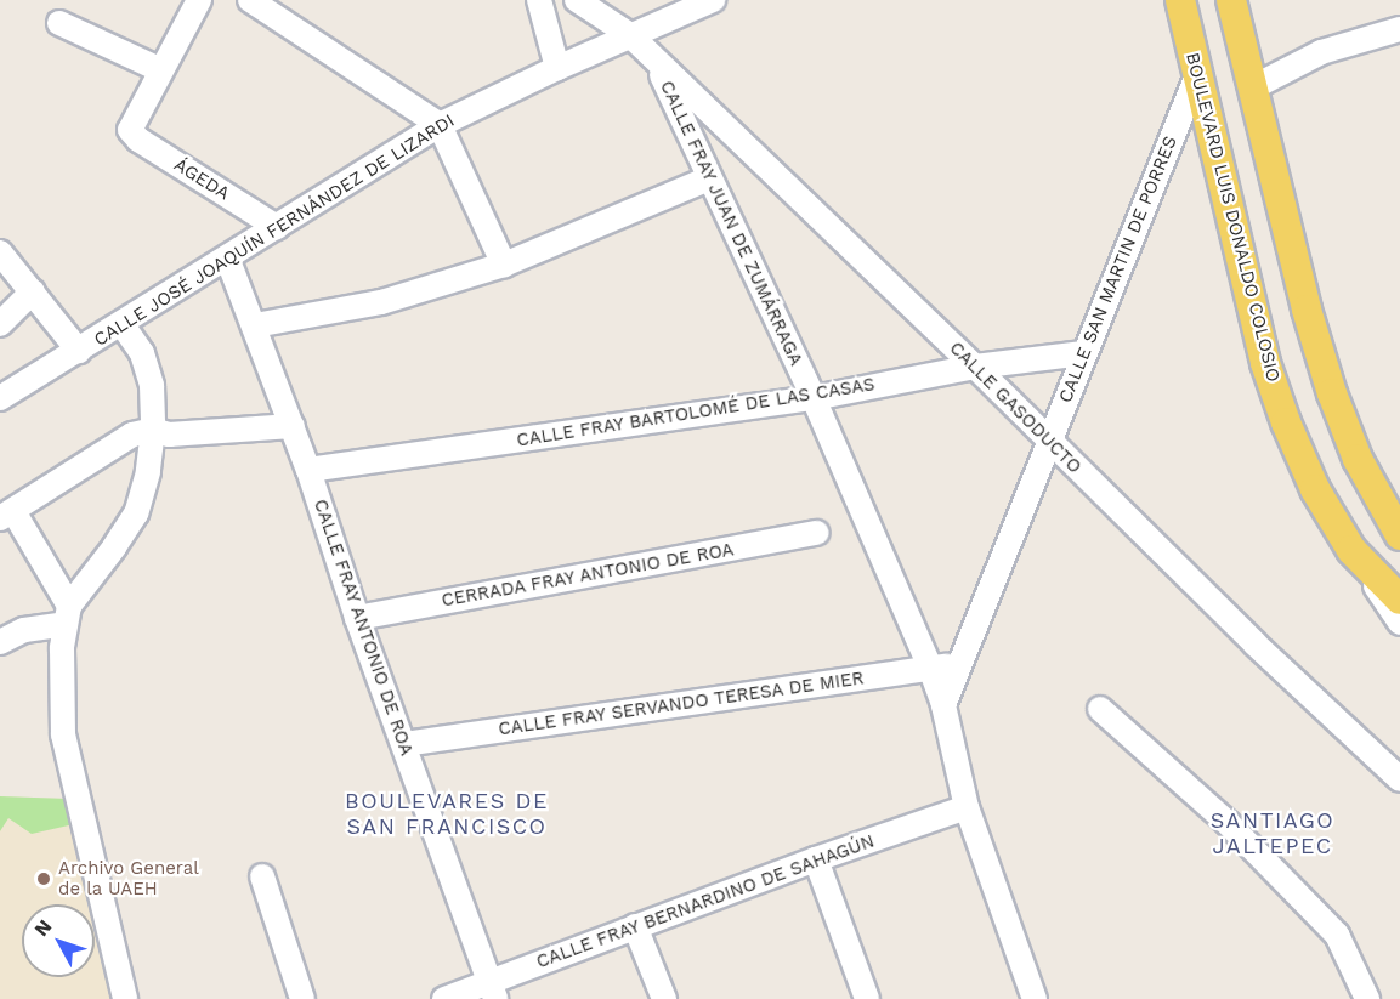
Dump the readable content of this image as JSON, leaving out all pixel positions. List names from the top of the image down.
{
  "streets": {
    "main road": ["BOULEVARD LUIS DONALDO COLOSIO"],
    "street": [
      "ÁGEDA",
      "CALLE FRAY JUAN DE ZUMÁRRAGA",
      "CALLE JOSÉ JOAQUÍN FERNÁNDEZ DE LIZARDI",
      "CALLE SAN MARTIN DE PORRES",
      "CALLE GASODUCTO",
      "CALLE FRAY BARTOLOMÉ DE LAS CASAS",
      "CERRADA FRAY ANTONIO DE ROA",
      "CALLE FRAY ANTONIO DE ROA",
      "CALLE FRAY SERVANDO TERESA DE MIER",
      "CALLE FRAY BERNARDINO DE SAHAGÚN"
    ]
  },
  "crossings": [
    ["ÁGEDA", "CALLE JOSÉ JOAQUÍN FERNÁNDEZ DE LIZARDI"],
    ["BOULEVARD LUIS DONALDO COLOSIO", "CALLE SAN MARTIN DE PORRES"],
    ["CALLE FRAY JUAN DE ZUMÁRRAGA", "CALLE SAN MARTIN DE PORRES"],
    ["CALLE FRAY JUAN DE ZUMÁRRAGA", "CALLE GASODUCTO"],
    ["CALLE FRAY JUAN DE ZUMÁRRAGA", "CALLE FRAY BARTOLOMÉ DE LAS CASAS"],
    ["CALLE FRAY JUAN DE ZUMÁRRAGA", "CALLE FRAY SERVANDO TERESA DE MIER"],
    ["CALLE JOSÉ JOAQUÍN FERNÁNDEZ DE LIZARDI", "CALLE GASODUCTO"],
    ["CALLE JOSÉ JOAQUÍN FERNÁNDEZ DE LIZARDI", "CALLE FRAY ANTONIO DE ROA"],
    ["CALLE SAN MARTIN DE PORRES", "CALLE GASODUCTO"],
    ["CALLE SAN MARTIN DE PORRES", "CALLE FRAY BARTOLOMÉ DE LAS CASAS"],
    ["CALLE SAN MARTIN DE PORRES", "CALLE FRAY SERVANDO TERESA DE MIER"],
    ["CALLE GASODUCTO", "CALLE FRAY BARTOLOMÉ DE LAS CASAS"],
    ["CALLE FRAY BARTOLOMÉ DE LAS CASAS", "CALLE FRAY ANTONIO DE ROA"],
    ["CERRADA FRAY ANTONIO DE ROA", "CALLE FRAY ANTONIO DE ROA"],
    ["CALLE FRAY ANTONIO DE ROA", "CALLE FRAY SERVANDO TERESA DE MIER"],
    ["CALLE FRAY ANTONIO DE ROA", "CALLE FRAY BERNARDINO DE SAHAGÚN"]
  ],
  "districts": ["BOULEVARES DE SAN FRANCISCO", "SANTIAGO JALTEPEC"],
  "places": ["Archivo General de la UAEH"],
  "north": "top left"
}
